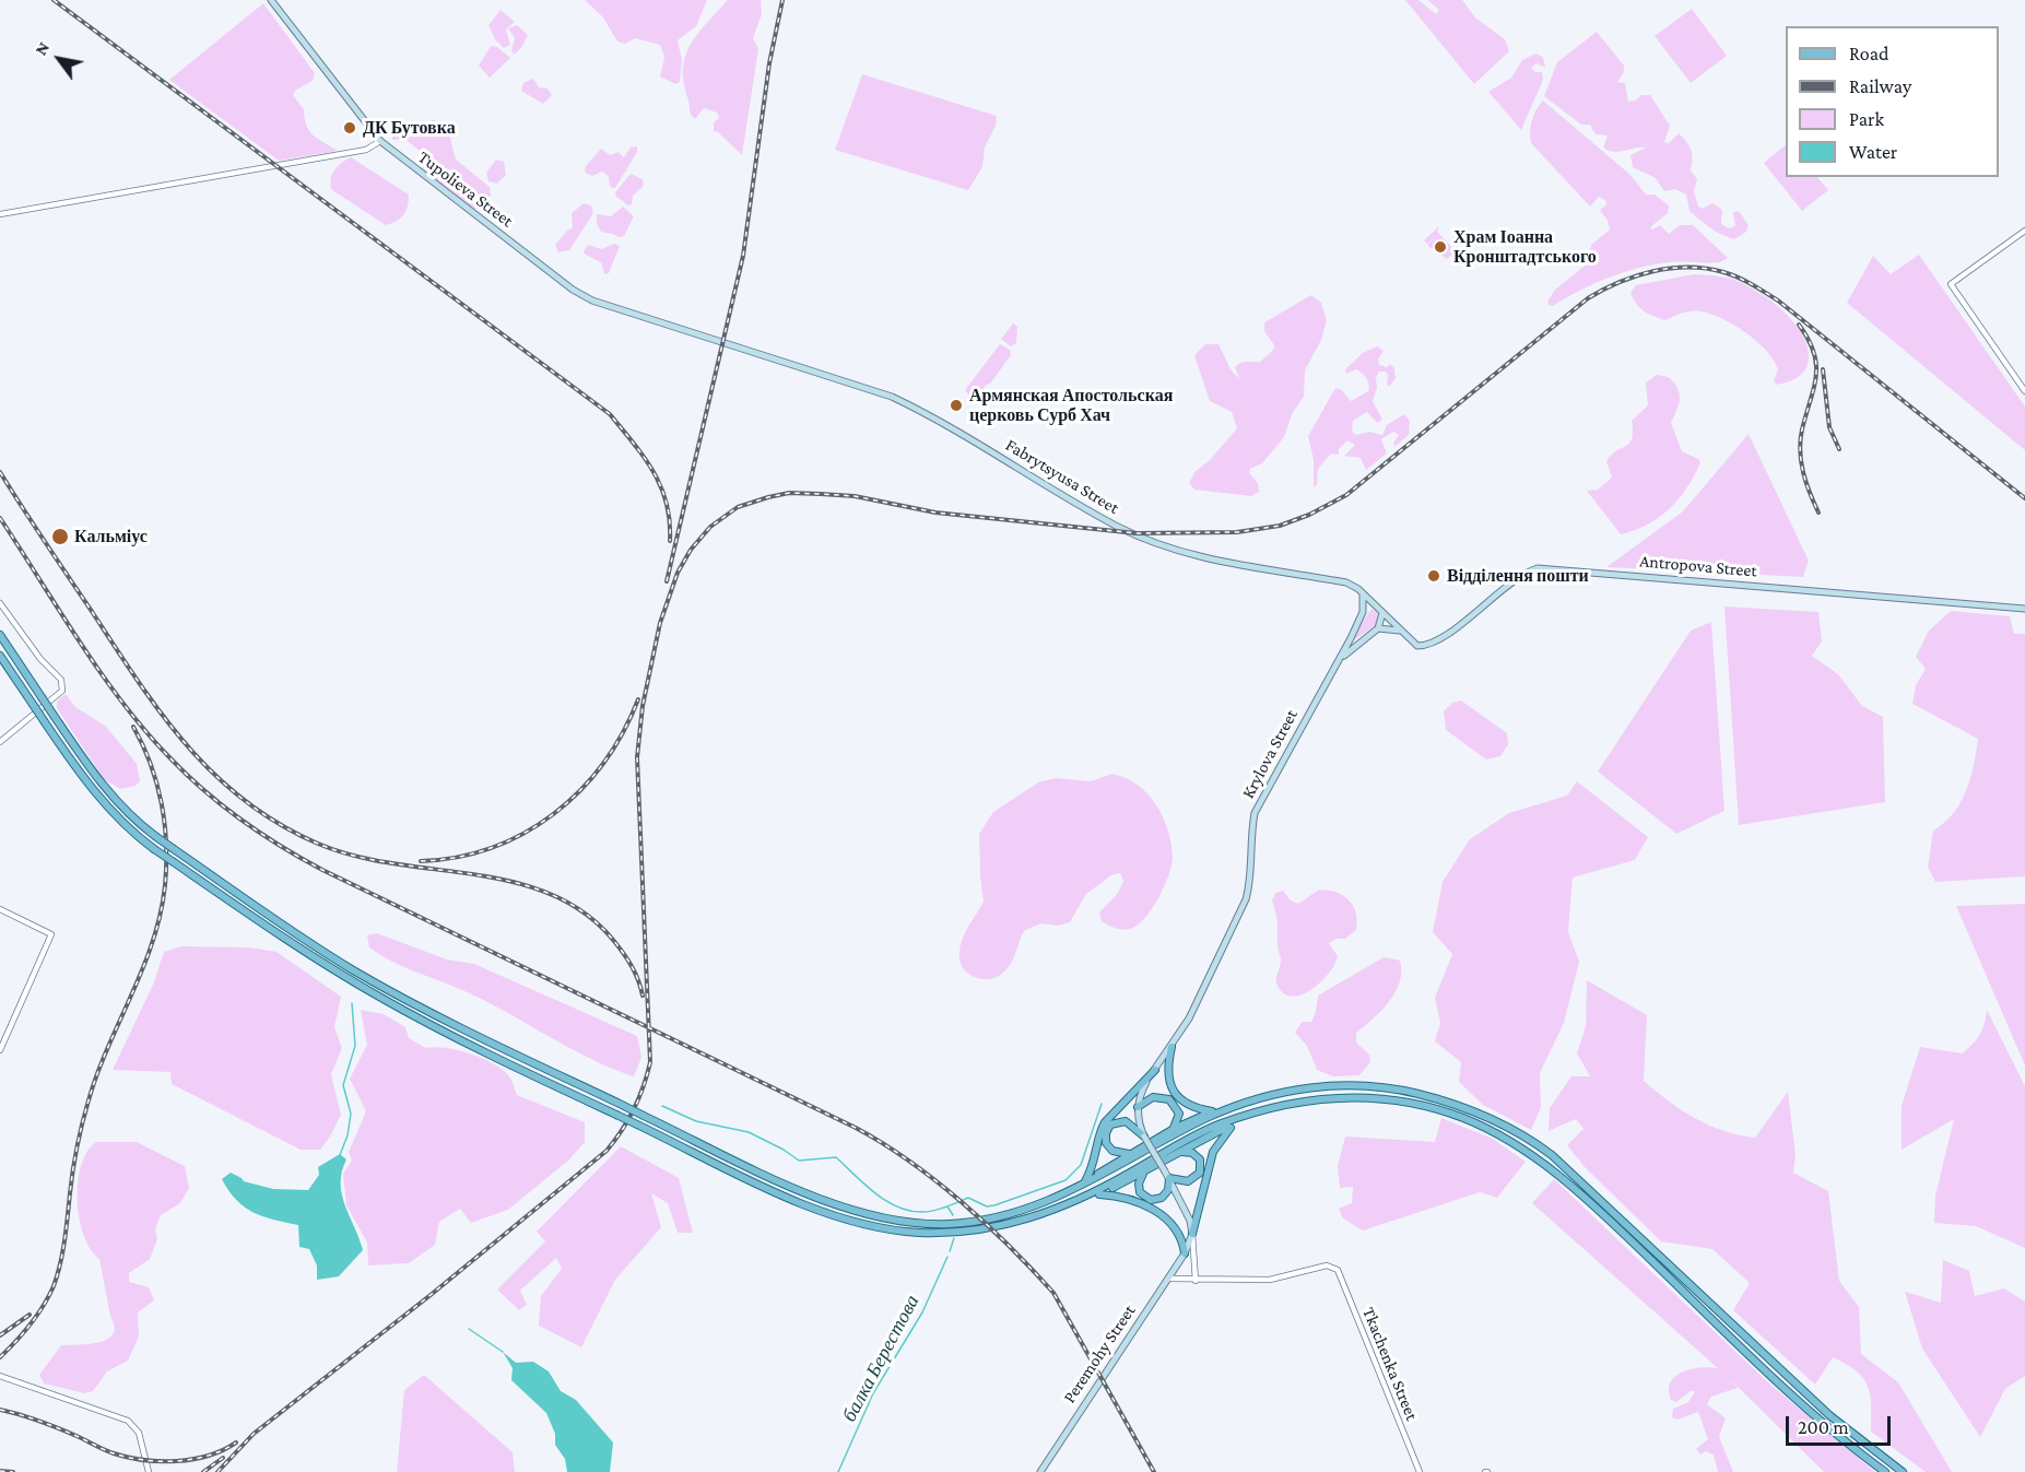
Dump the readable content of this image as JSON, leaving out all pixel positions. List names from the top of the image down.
{
  "streets": {
    "main road": [
      "Tupolieva Street",
      "Fabrytsyusa Street",
      "Antropova Street",
      "Krylova Street",
      "Peremohy Street"
    ],
    "street": ["Tkachenka Street"]
  },
  "crossings": [
    ["Tupolieva Street", "Fabrytsyusa Street"],
    ["Fabrytsyusa Street", "Antropova Street"]
  ],
  "water": ["балка Берестова"],
  "places": [
    "ДК Бутовка",
    "Храм Іоанна Кронштадтського",
    "Армянская Апостольская церковь Сурб Хач",
    "Кальміус",
    "Відділення пошти"
  ],
  "legend": [
    "Road",
    "Railway",
    "Park",
    "Water"
  ],
  "scale_bar": "200 m",
  "north": "top left"
}
